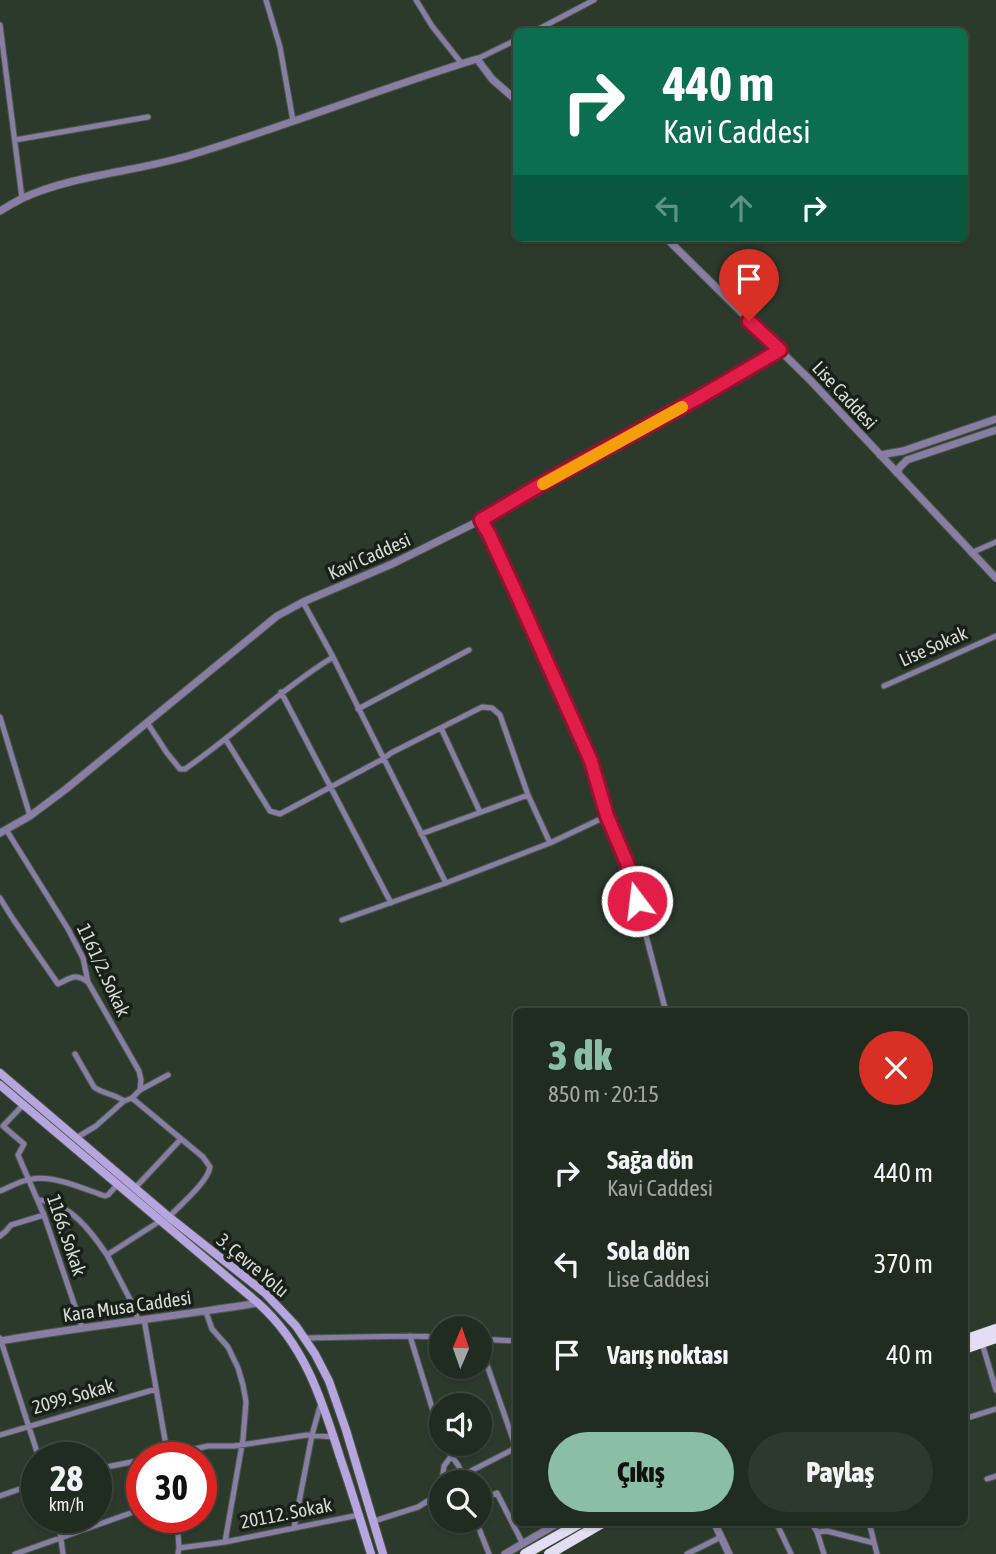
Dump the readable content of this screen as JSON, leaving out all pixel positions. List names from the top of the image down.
{
  "streets": {
    "main road": ["3. Çevre Yolu"],
    "street": [
      "Lise Caddesi",
      "Kavi Caddesi",
      "Lise Sokak",
      "1161/2. Sokak",
      "1166. Sokak",
      "Kara Musa Caddesi",
      "2099. Sokak",
      "20112. Sokak"
    ]
  },
  "crossings": [
    ["Lise Caddesi", "Kavi Caddesi"],
    ["Kavi Caddesi", "1161/2. Sokak"],
    ["1166. Sokak", "3. Çevre Yolu"],
    ["1166. Sokak", "Kara Musa Caddesi"],
    ["3. Çevre Yolu", "Kara Musa Caddesi"],
    ["3. Çevre Yolu", "20112. Sokak"],
    ["Kara Musa Caddesi", "20112. Sokak"]
  ],
  "north": "top",
  "page": {
    "turn": ["440 m", "Kavi Caddesi"],
    "heading": ["3 dk", "850 m · 20:15"],
    "list": [
      {
        "name": "Sağa dön",
        "note": "Kavi Caddesi",
        "value": "440 m"
      },
      {
        "name": "Sola dön",
        "note": "Lise Caddesi",
        "value": "370 m"
      },
      {
        "name": "Varış noktası",
        "value": "40 m"
      }
    ],
    "buttons": ["Çıkış", "Paylaş"],
    "speed": "28 km/h",
    "limit": "30"
  }
}
